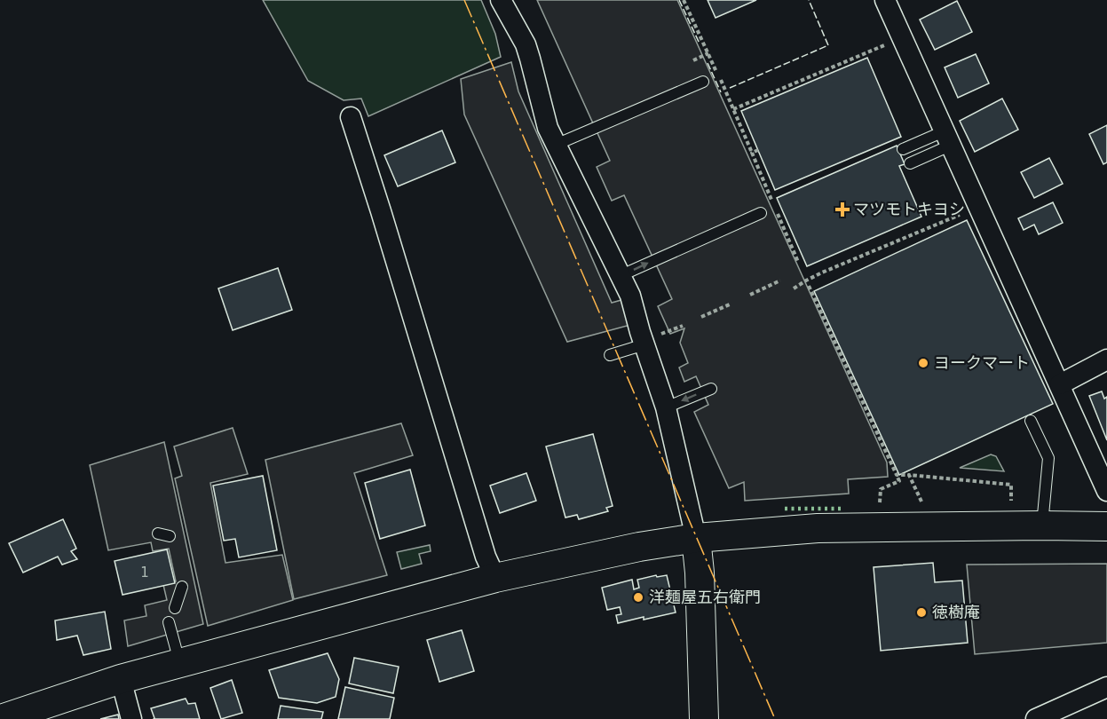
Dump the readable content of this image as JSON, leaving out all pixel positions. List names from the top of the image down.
{
  "places": {
    "health": ["マツモトキヨシ"],
    "other": ["ヨークマート", "洋麺屋五右衛門", "徳樹庵"]
  },
  "house_numbers": ["1"]
}
